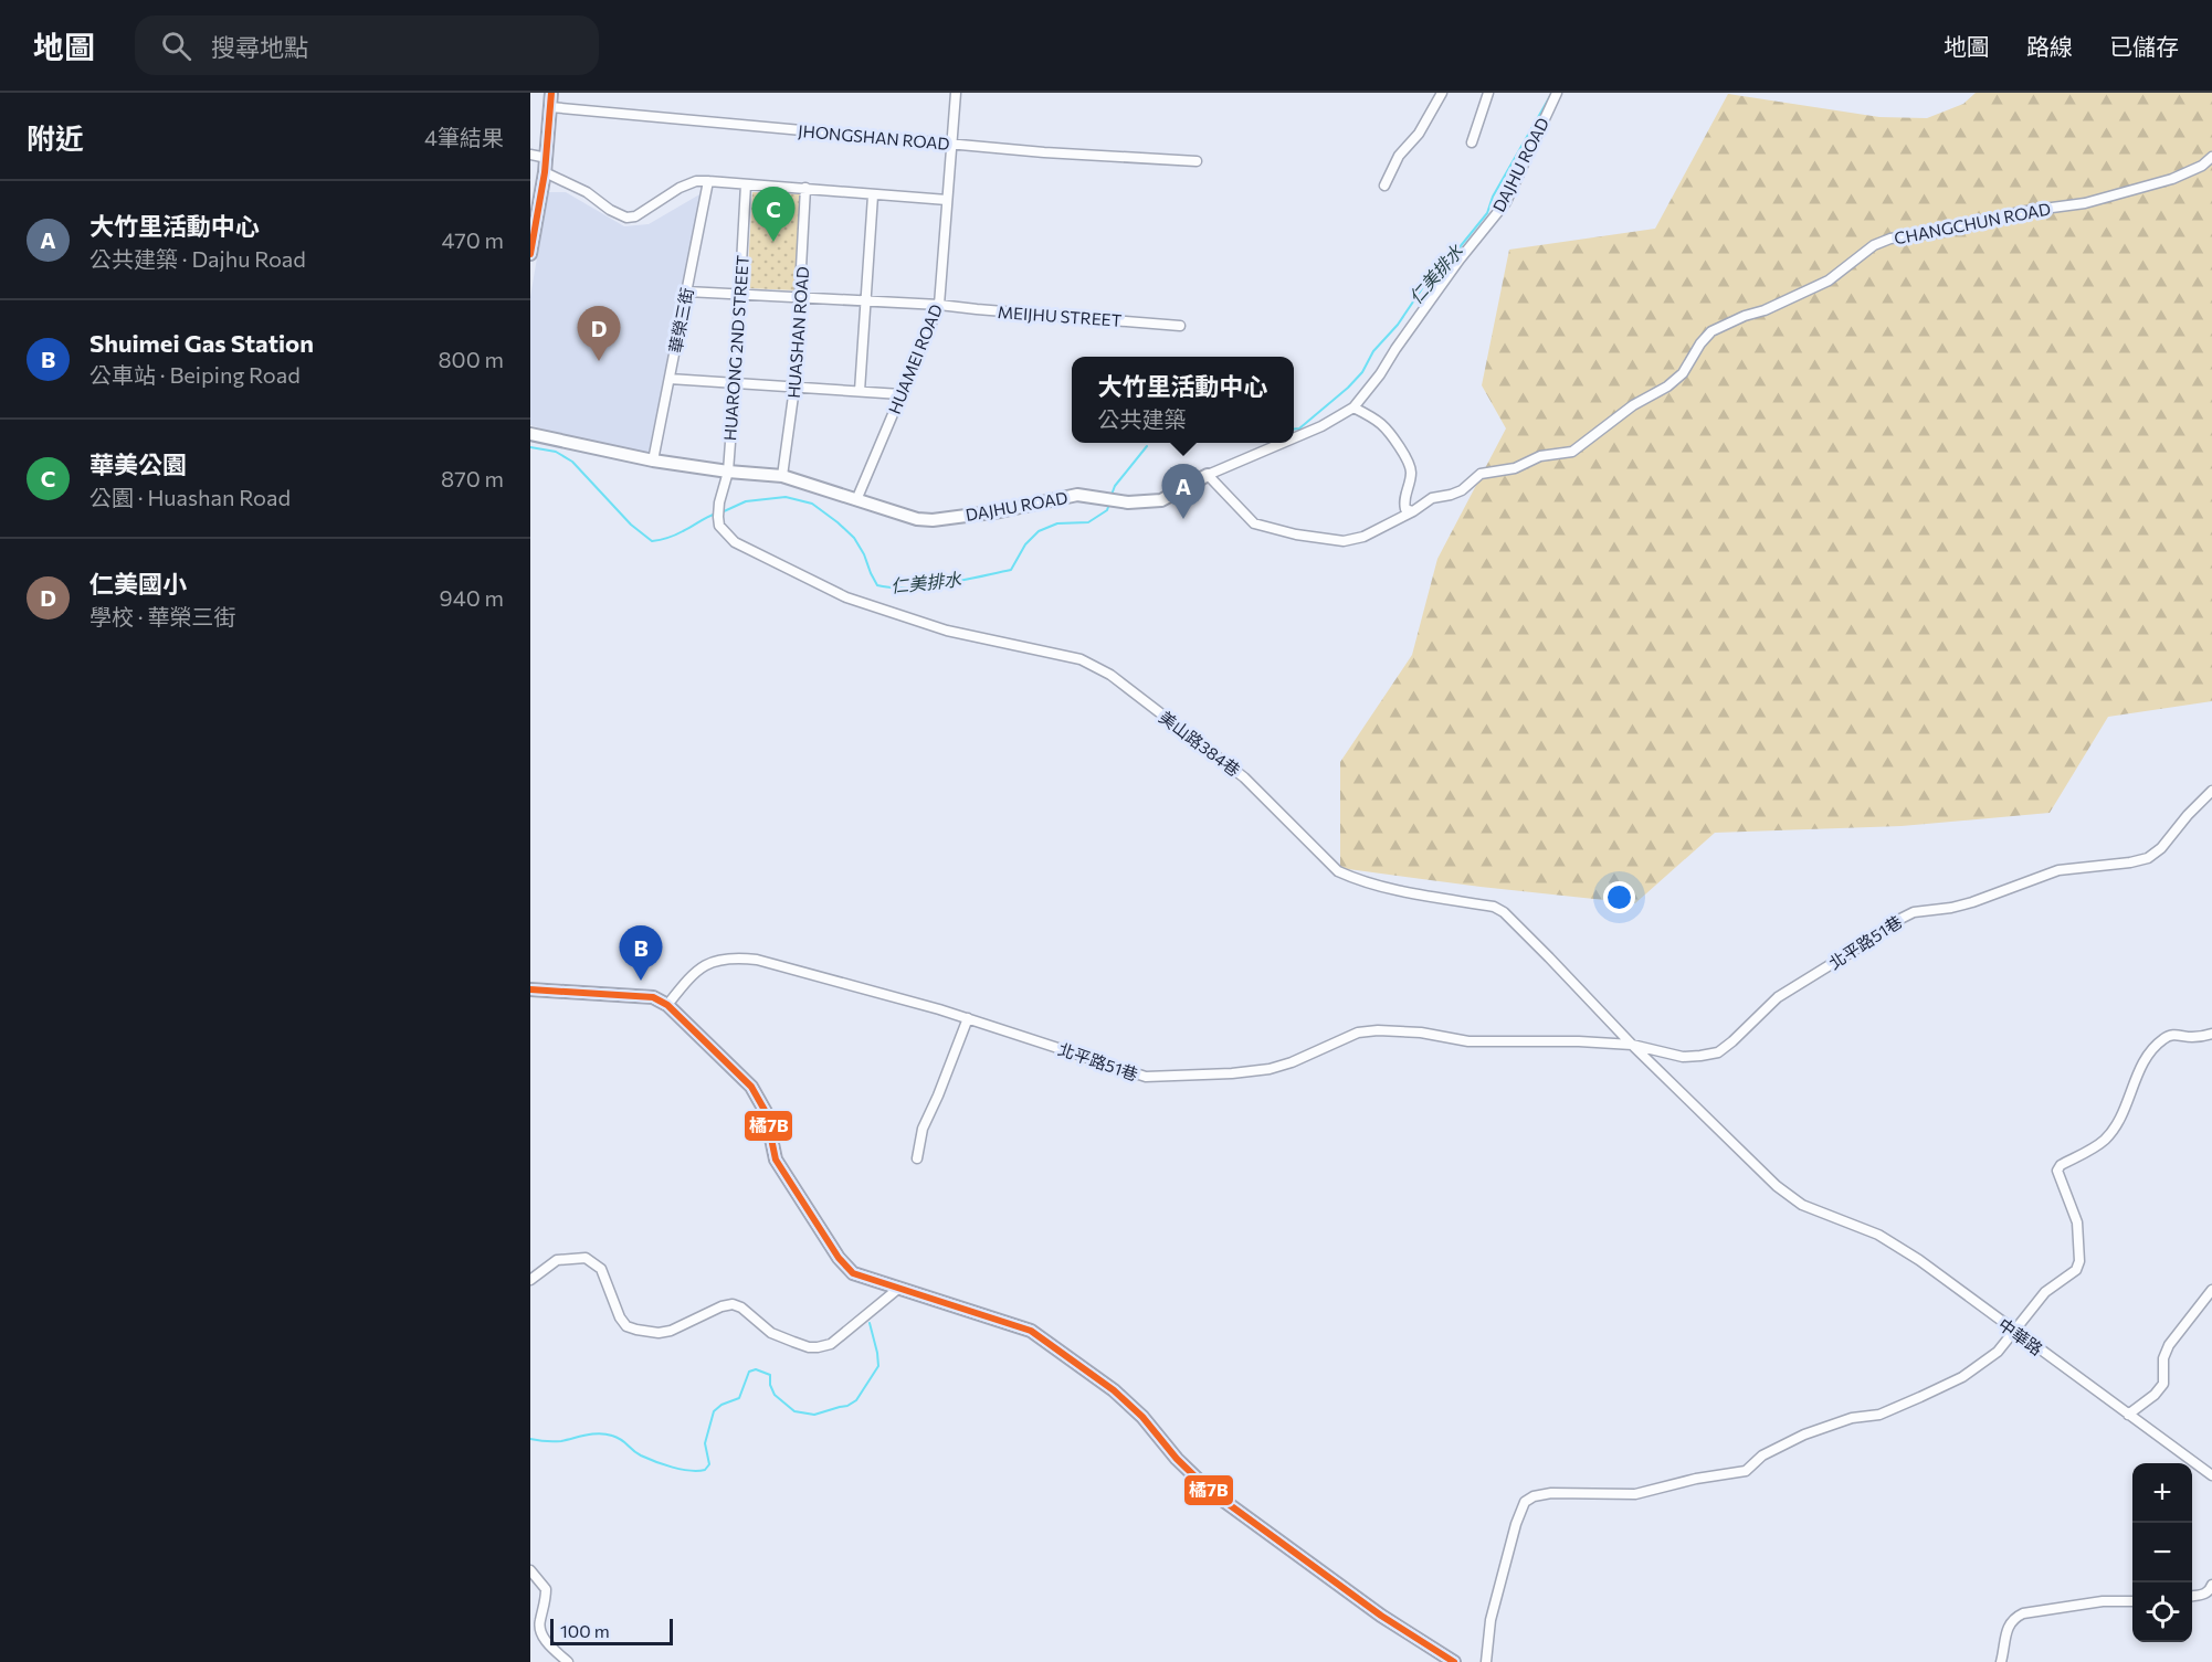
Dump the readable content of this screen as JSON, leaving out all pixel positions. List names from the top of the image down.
{
  "streets": {
    "street": [
      "JHONGSHAN ROAD",
      "DAJHU ROAD",
      "CHANGCHUN ROAD",
      "MEIJHU STREET",
      "華榮三街",
      "HUASHAN ROAD",
      "HUARONG 2ND STREET",
      "HUAMEI ROAD",
      "美山路384巷",
      "北平路51巷",
      "中華路"
    ]
  },
  "crossings": [
    ["JHONGSHAN ROAD", "HUAMEI ROAD"],
    ["DAJHU ROAD", "CHANGCHUN ROAD"],
    ["DAJHU ROAD", "華榮三街"],
    ["DAJHU ROAD", "HUASHAN ROAD"],
    ["DAJHU ROAD", "HUARONG 2ND STREET"],
    ["DAJHU ROAD", "HUAMEI ROAD"],
    ["MEIJHU STREET", "華榮三街"],
    ["MEIJHU STREET", "HUASHAN ROAD"],
    ["MEIJHU STREET", "HUARONG 2ND STREET"],
    ["MEIJHU STREET", "HUAMEI ROAD"],
    ["HUARONG 2ND STREET", "美山路384巷"],
    ["美山路384巷", "北平路51巷"],
    ["美山路384巷", "中華路"],
    ["北平路51巷", "中華路"]
  ],
  "water": ["仁美排水"],
  "lines": ["transit line 橘7B"],
  "scale_bar": "100 m",
  "page": {
    "header": "地圖",
    "search": "搜尋地點",
    "nav": ["地圖", "路線", "已儲存"],
    "heading": ["附近", "4筆結果"],
    "list": [
      {
        "mark": "A",
        "name": "大竹里活動中心",
        "note": "公共建築 · Dajhu Road",
        "value": "470 m"
      },
      {
        "mark": "B",
        "name": "Shuimei Gas Station",
        "note": "公車站 · Beiping Road",
        "value": "800 m"
      },
      {
        "mark": "C",
        "name": "華美公園",
        "note": "公園 · Huashan Road",
        "value": "870 m"
      },
      {
        "mark": "D",
        "name": "仁美國小",
        "note": "學校 · 華榮三街",
        "value": "940 m"
      }
    ],
    "pins": [
      "C",
      "D",
      "A",
      "B"
    ],
    "popup": ["大竹里活動中心", "公共建築"],
    "map_buttons": ["+", "−"],
    "scale": "100 m"
  }
}
